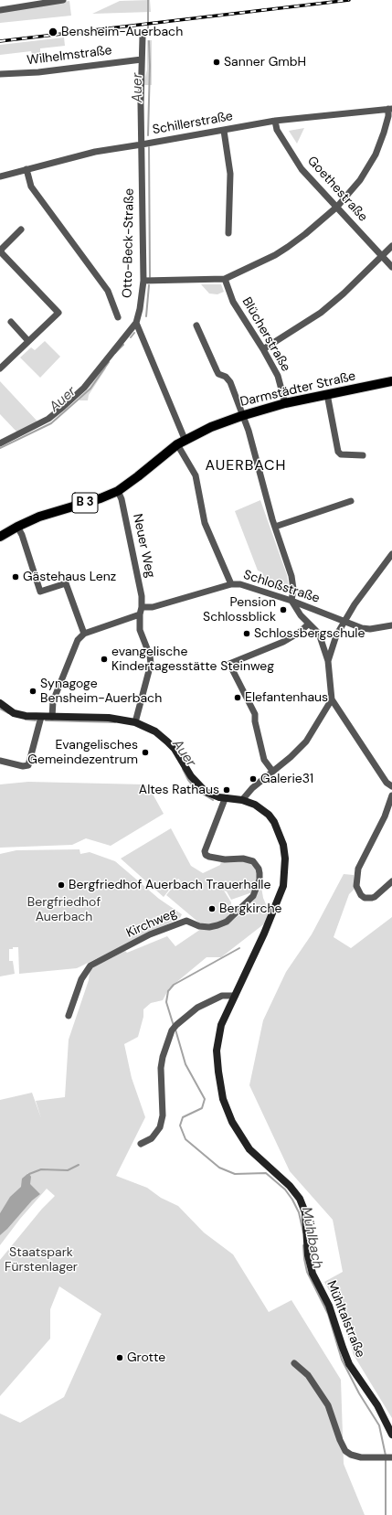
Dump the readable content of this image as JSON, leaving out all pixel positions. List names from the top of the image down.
{
  "streets": {
    "main road": ["Darmstädter Straße", "B 3", "Mühltalstraße"],
    "street": [
      "Wilhelmstraße",
      "Schillerstraße",
      "Goethestraße",
      "Otto-Beck-Straße",
      "Blücherstraße",
      "Neuer Weg",
      "Schloßstraße",
      "Kirchweg"
    ]
  },
  "crossings": [
    ["Wilhelmstraße", "Otto-Beck-Straße"],
    ["Schillerstraße", "Goethestraße"],
    ["Schillerstraße", "Otto-Beck-Straße"],
    ["Blücherstraße", "Darmstädter Straße"],
    ["Darmstädter Straße", "Neuer Weg"],
    ["Neuer Weg", "Schloßstraße"]
  ],
  "districts": ["AUERBACH"],
  "water": ["Auer", "Mühlbach"],
  "parks": ["Bergfriedhof Auerbach", "Staatspark Fürstenlager"],
  "places": [
    "Bensheim-Auerbach",
    "Sanner GmbH",
    "Gästehaus Lenz",
    "Pension Schlossblick",
    "Schlossbergschule",
    "evangelische Kindertagesstätte Steinweg",
    "Synagoge Bensheim-Auerbach",
    "Elefantenhaus",
    "Evangelisches Gemeindezentrum",
    "Galerie31",
    "Altes Rathaus",
    "Bergfriedhof Auerbach Trauerhalle",
    "Bergkirche",
    "Grotte"
  ]
}
